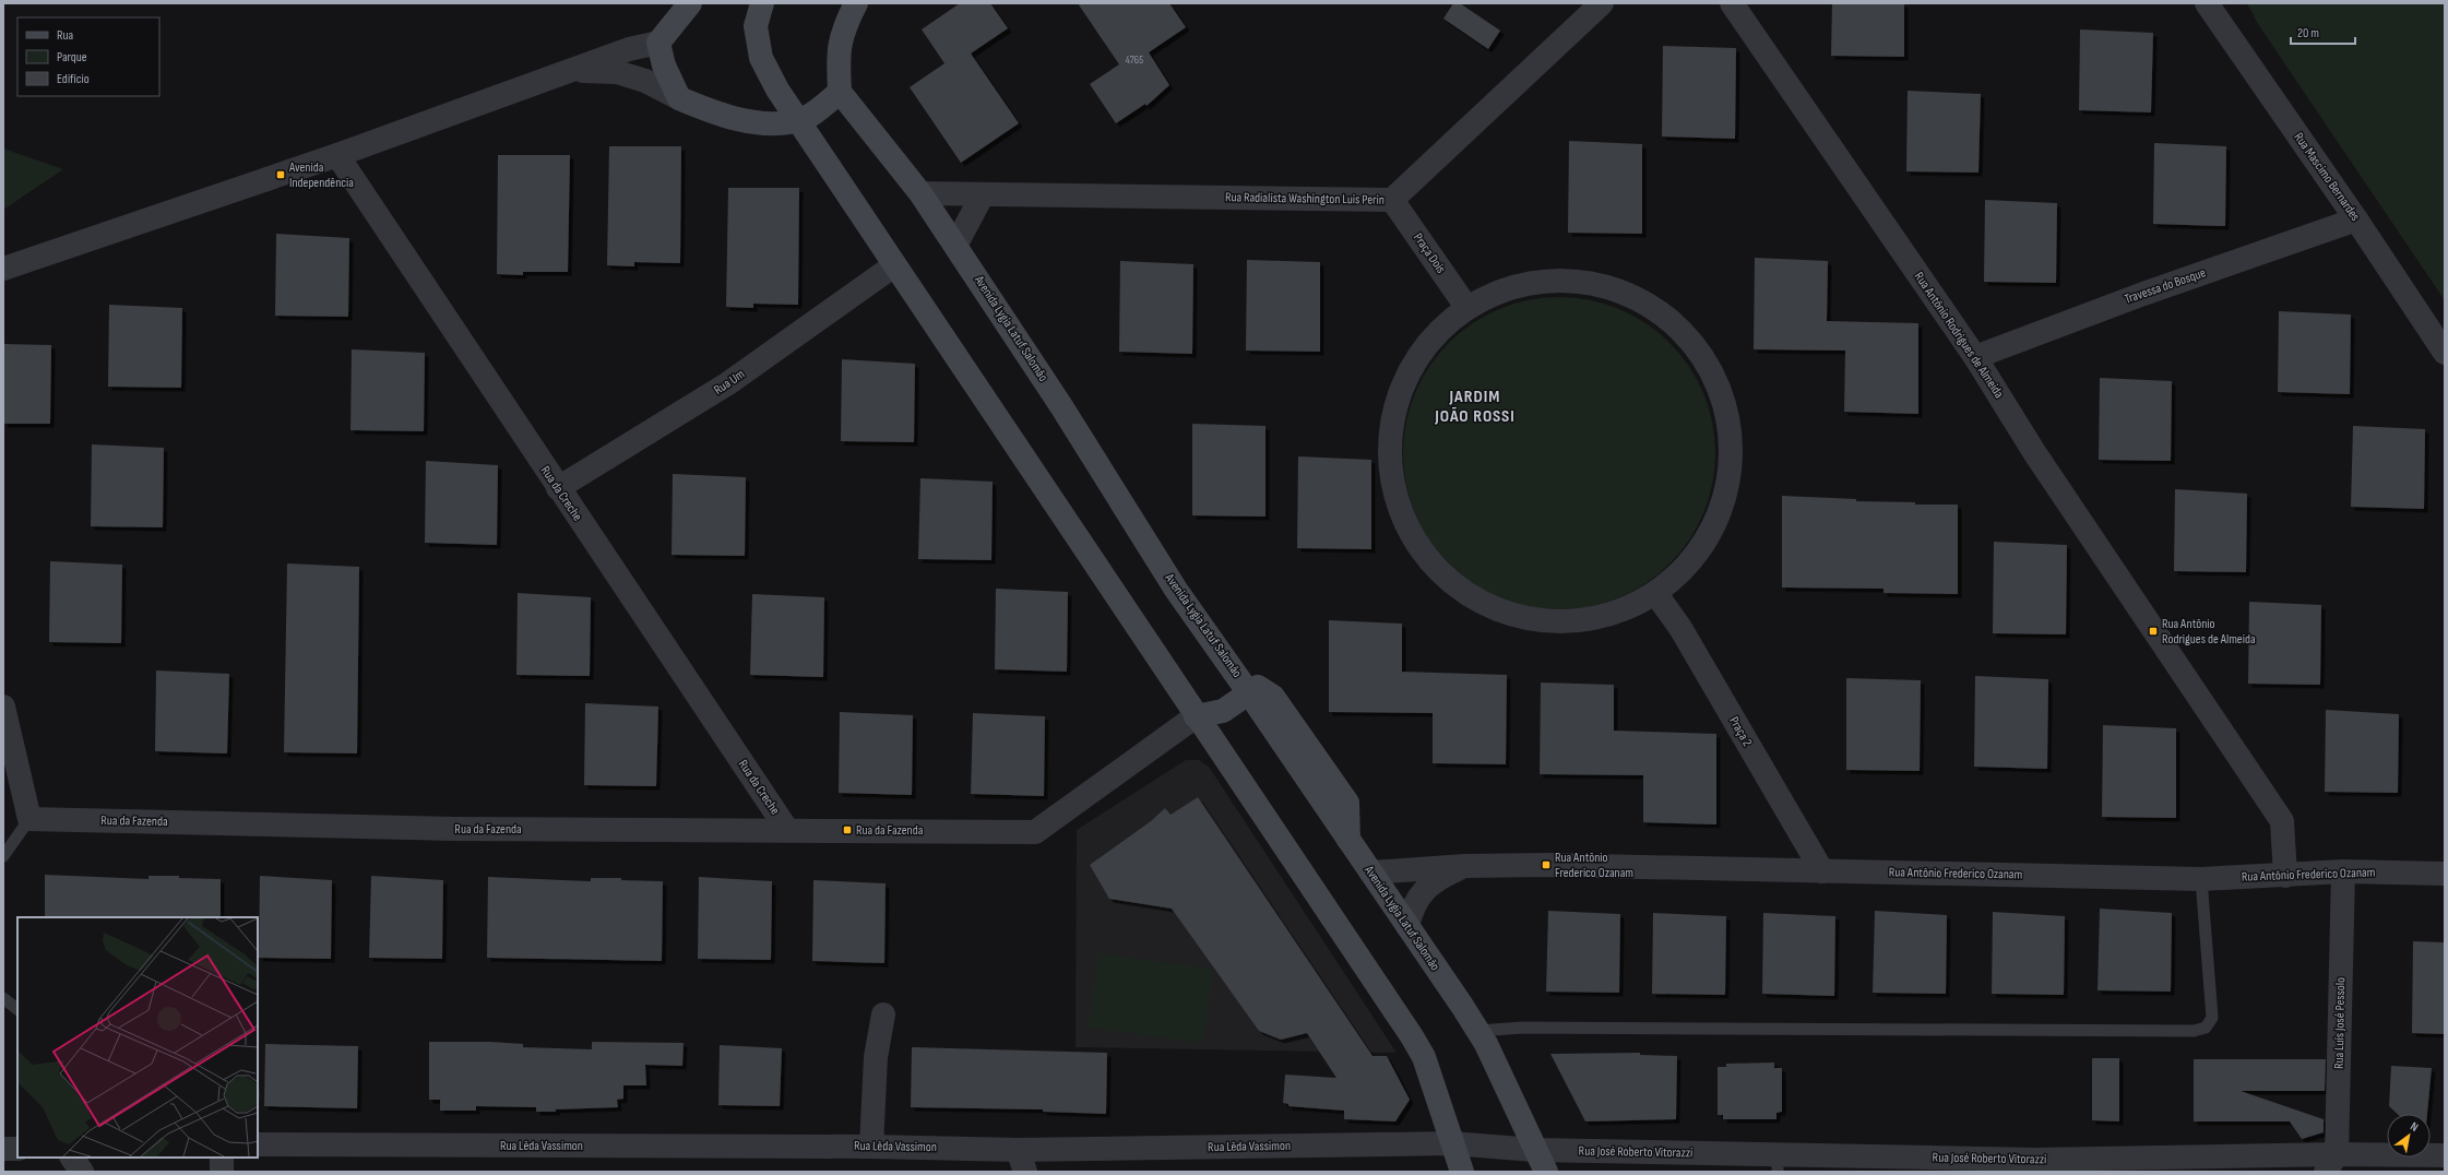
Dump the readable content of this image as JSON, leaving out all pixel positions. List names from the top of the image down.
{
  "streets": {
    "main road": ["Avenida Lygia Latuf Salomão"],
    "street": [
      "Rua Mascimo Bernardes",
      "Rua Radialista Washington Luis Perin",
      "Praça Dois",
      "Travessa do Bosque",
      "Rua Antônio Rodrigues de Almeida",
      "Rua Um",
      "Rua da Creche",
      "Praça 2",
      "Rua da Fazenda",
      "Rua Antônio Frederico Ozanam",
      "Rua Luís José Pessolo",
      "Rua Lêda Vassimon",
      "Rua José Roberto Vitorazzi"
    ]
  },
  "crossings": [
    ["Rua Mascimo Bernardes", "Travessa do Bosque"],
    ["Rua Radialista Washington Luis Perin", "Praça Dois"],
    ["Rua Radialista Washington Luis Perin", "Avenida Lygia Latuf Salomão"],
    ["Travessa do Bosque", "Rua Antônio Rodrigues de Almeida"],
    ["Avenida Lygia Latuf Salomão", "Rua Antônio Frederico Ozanam"],
    ["Avenida Lygia Latuf Salomão", "Rua Lêda Vassimon"],
    ["Avenida Lygia Latuf Salomão", "Rua José Roberto Vitorazzi"],
    ["Rua Antônio Rodrigues de Almeida", "Rua Antônio Frederico Ozanam"],
    ["Rua Um", "Rua da Creche"],
    ["Rua da Creche", "Rua da Fazenda"],
    ["Praça 2", "Rua Antônio Frederico Ozanam"],
    ["Rua Antônio Frederico Ozanam", "Rua Luís José Pessolo"],
    ["Rua Luís José Pessolo", "Rua José Roberto Vitorazzi"],
    ["Rua Lêda Vassimon", "Rua José Roberto Vitorazzi"]
  ],
  "districts": ["JARDIM JOÃO ROSSI"],
  "places": {
    "transit": [
      "Avenida Independência",
      "Rua Antônio Rodrigues de Almeida",
      "Rua da Fazenda",
      "Rua Antônio Frederico Ozanam"
    ]
  },
  "house_numbers": ["4765"],
  "legend": ["Rua", "Parque", "Edifício"],
  "scale_bar": "20 m",
  "north": "top right"
}
